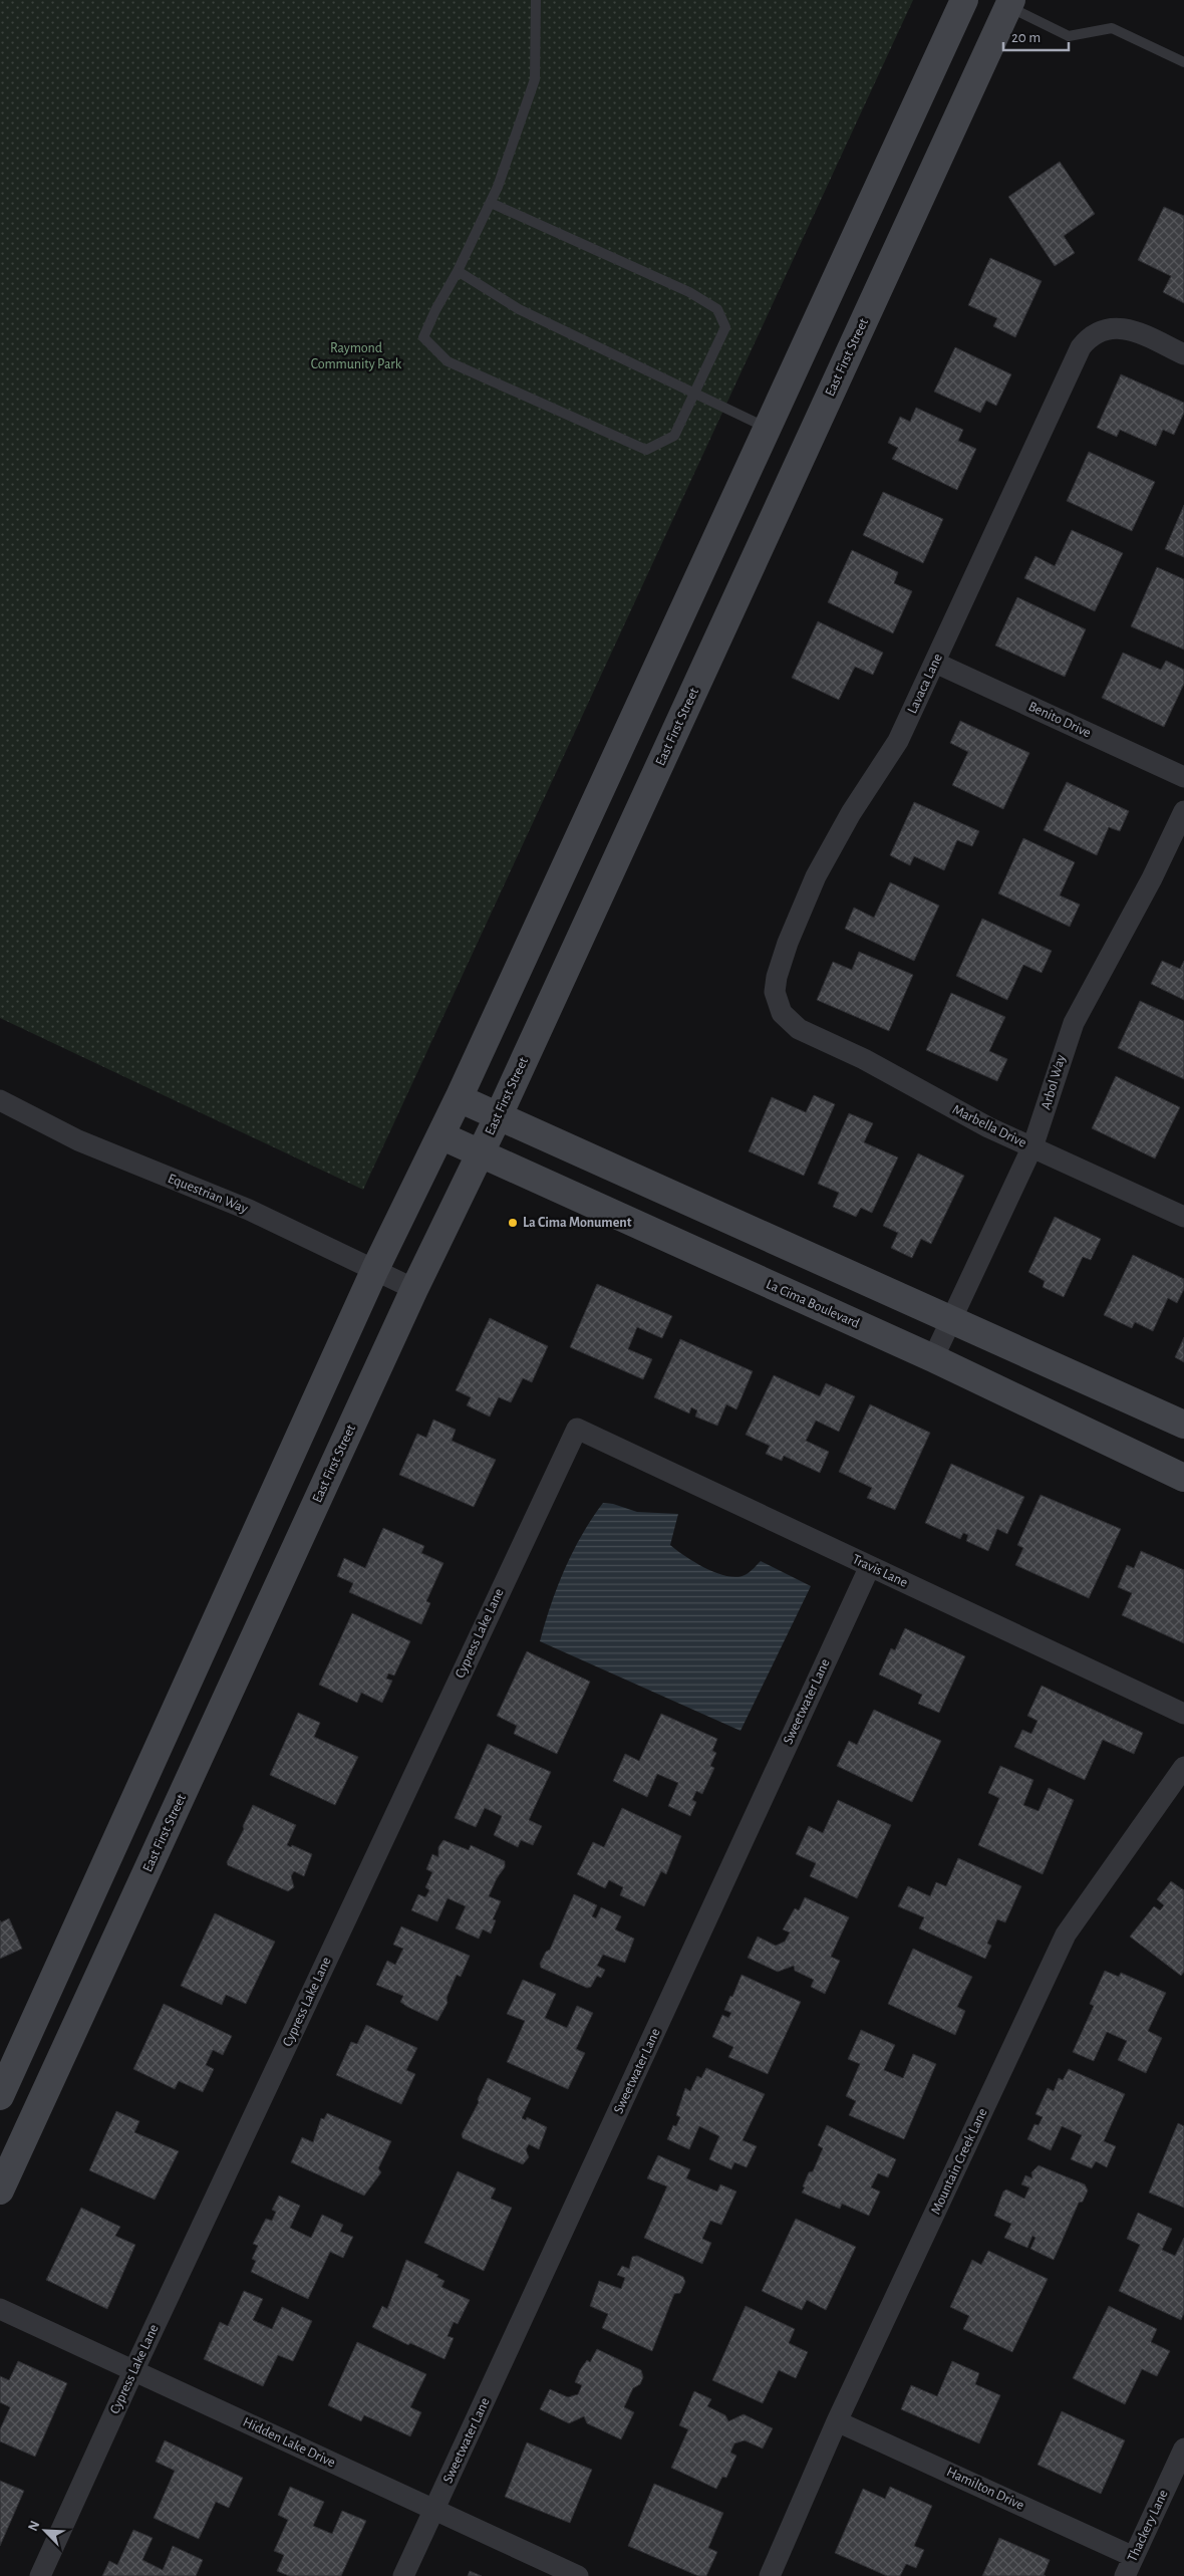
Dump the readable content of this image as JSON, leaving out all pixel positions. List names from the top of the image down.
{
  "streets": {
    "main road": ["East First Street", "La Cima Boulevard"],
    "street": [
      "Lavaca Lane",
      "Benito Drive",
      "Arbol Way",
      "Marbella Drive",
      "Equestrian Way",
      "Travis Lane",
      "Cypress Lake Lane",
      "Sweetwater Lane",
      "Mountain Creek Lane",
      "Hidden Lake Drive",
      "Hamilton Drive",
      "Thackery Lane"
    ]
  },
  "crossings": [
    ["East First Street", "Equestrian Way"],
    ["East First Street", "La Cima Boulevard"],
    ["Lavaca Lane", "Benito Drive"],
    ["Lavaca Lane", "Marbella Drive"],
    ["Arbol Way", "Marbella Drive"],
    ["Arbol Way", "La Cima Boulevard"],
    ["Travis Lane", "Cypress Lake Lane"],
    ["Travis Lane", "Sweetwater Lane"],
    ["Cypress Lake Lane", "Hidden Lake Drive"],
    ["Sweetwater Lane", "Hidden Lake Drive"],
    ["Mountain Creek Lane", "Hamilton Drive"],
    ["Hamilton Drive", "Thackery Lane"]
  ],
  "parks": ["Raymond Community Park"],
  "places": ["La Cima Monument"],
  "scale_bar": "20 m",
  "north": "top left"
}
